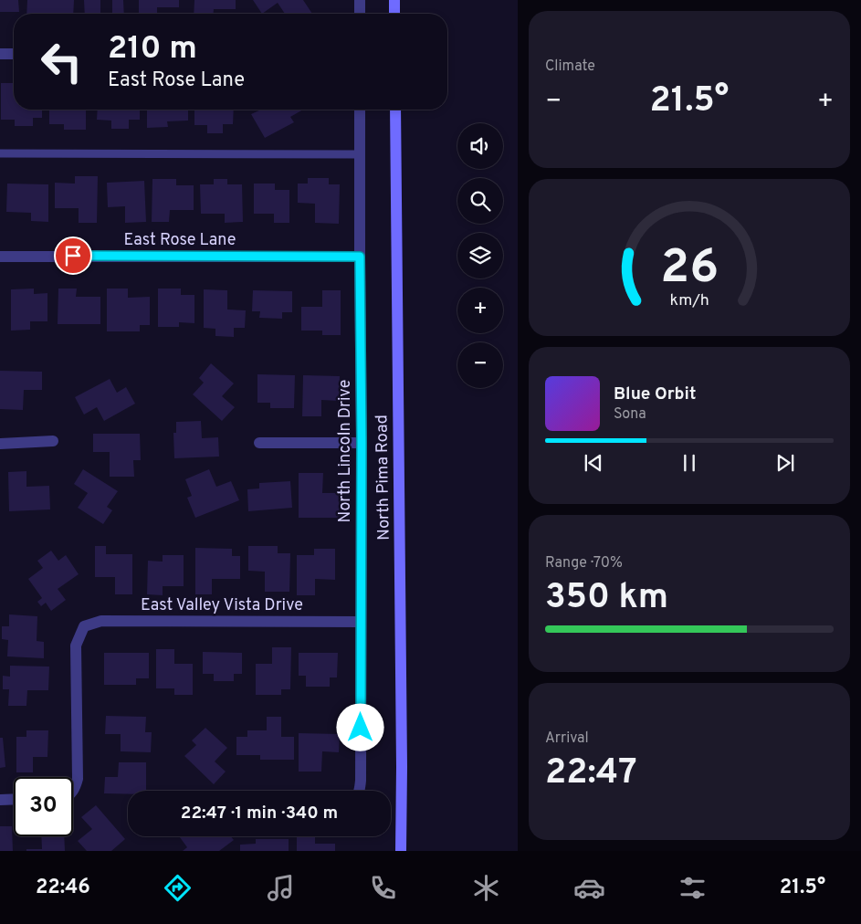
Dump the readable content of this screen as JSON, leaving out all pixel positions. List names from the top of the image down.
{
  "streets": {
    "main road": ["North Pima Road"],
    "street": ["East Rose Lane", "North Lincoln Drive", "East Valley Vista Drive"]
  },
  "crossings": [
    ["East Rose Lane", "North Lincoln Drive"],
    ["North Lincoln Drive", "East Valley Vista Drive"]
  ],
  "page": {
    "tile": [
      "Climate",
      ["Range · 70%", "350 km"],
      ["Arrival", "22:47"]
    ],
    "turn": ["210 m", "East Rose Lane"],
    "heat": ["−", "21.5°", "+"],
    "map_buttons": ["+", "−"],
    "song": ["Blue Orbit", "Sona"],
    "limit": "30",
    "trip": "22:47 · 1 min · 340 m",
    "tabs": ["22:46", "21.5°"],
    "gauge": ["26", "km/h"]
  }
}
